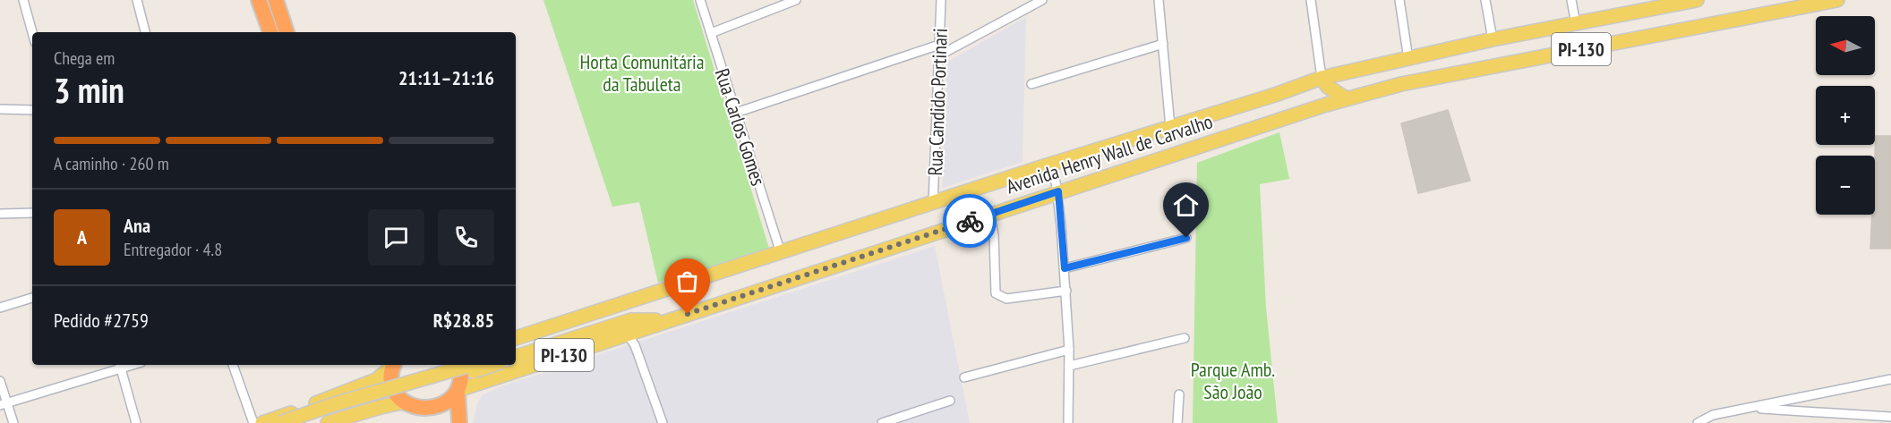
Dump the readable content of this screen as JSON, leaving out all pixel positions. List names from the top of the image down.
{
  "streets": {
    "highway": ["Avenida Henry Wall de Carvalho"],
    "main road": ["PI-130"],
    "street": ["Rua Candido Portinari", "Rua Carlos Gomes"]
  },
  "crossings": [
    ["Rua Candido Portinari", "Avenida Henry Wall de Carvalho"],
    ["Rua Carlos Gomes", "Avenida Henry Wall de Carvalho"]
  ],
  "parks": ["Horta Comunitária da Tabuleta", "Parque Amb. São João"],
  "north": "left",
  "page": {
    "map_buttons": ["+", "−"],
    "heading": ["3 min", "Chega em", "21:11–21:16"],
    "panel": [
      "Ana",
      "Entregador · 4.8",
      "Pedido #2759",
      "R$28.85"
    ],
    "bar": "A caminho · 260 m",
    "round": "A"
  }
}
